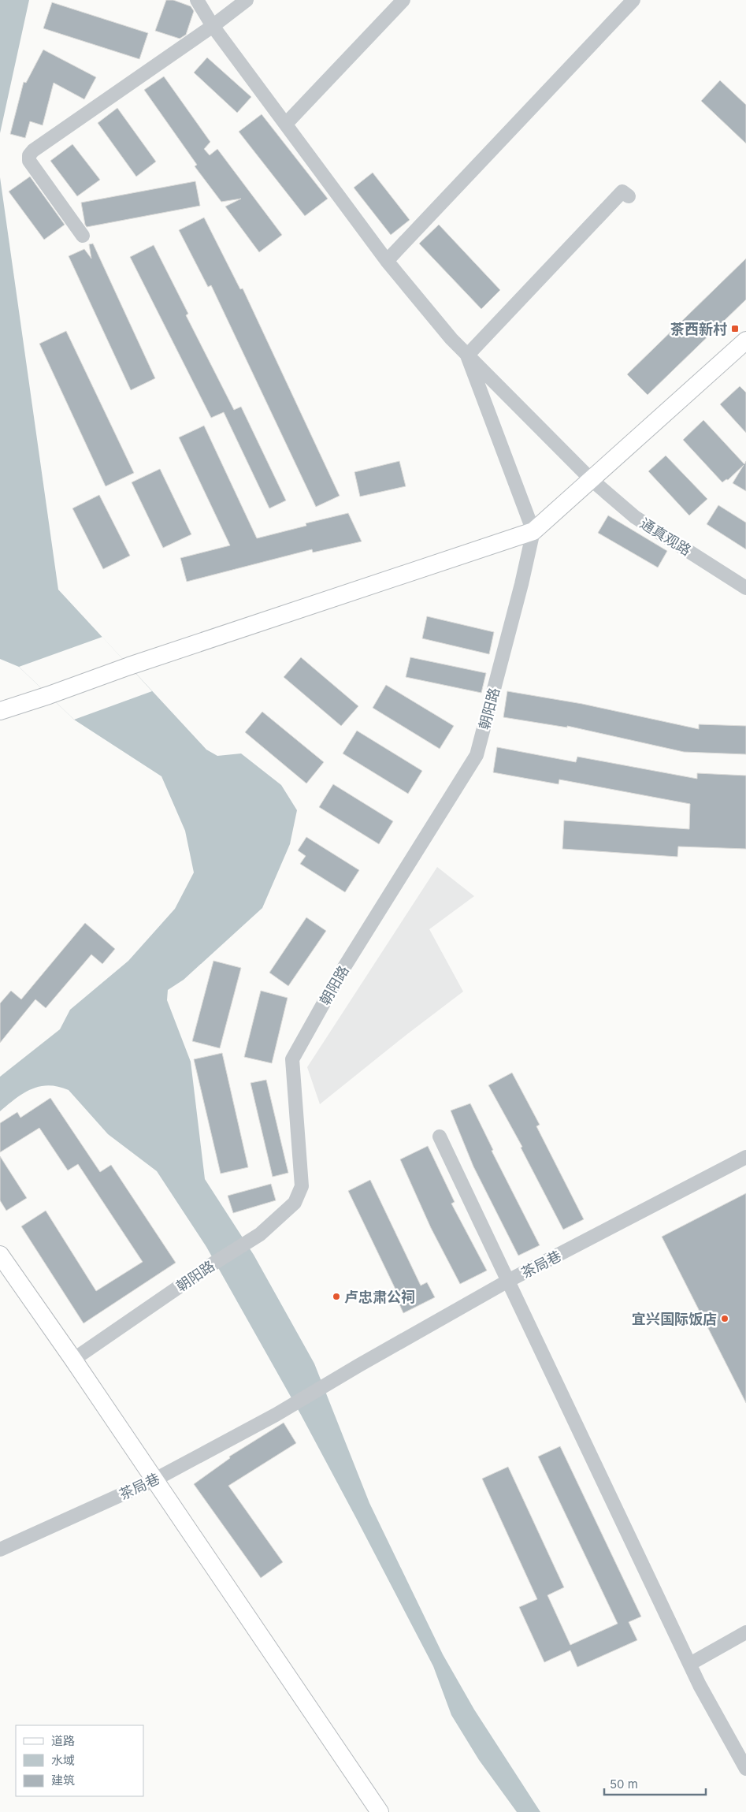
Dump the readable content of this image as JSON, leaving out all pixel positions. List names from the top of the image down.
{
  "streets": {
    "street": ["通真观路", "朝阳路", "茶局巷"]
  },
  "places": {
    "transit": ["茶西新村"],
    "other": ["卢忠肃公祠", "宜兴国际饭店"]
  },
  "legend": ["道路", "水域", "建筑"],
  "scale_bar": "50 m"
}
